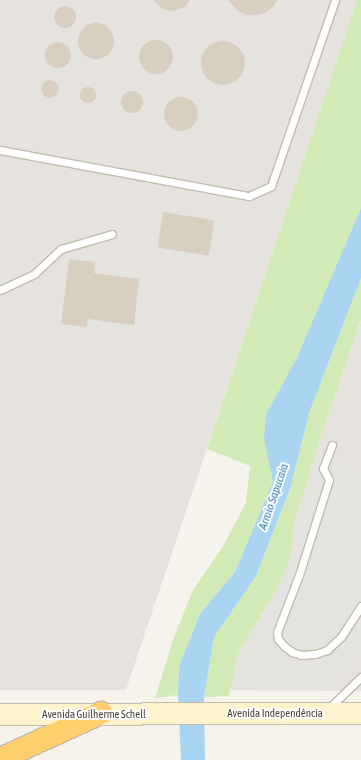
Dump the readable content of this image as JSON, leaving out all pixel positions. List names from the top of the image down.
{
  "streets": {
    "main road": ["Avenida Independência", "Avenida Guilherme Schell"]
  },
  "crossings": [
    ["Avenida Independência", "Avenida Guilherme Schell"]
  ],
  "water": ["Arroio Sapucaia"]
}
